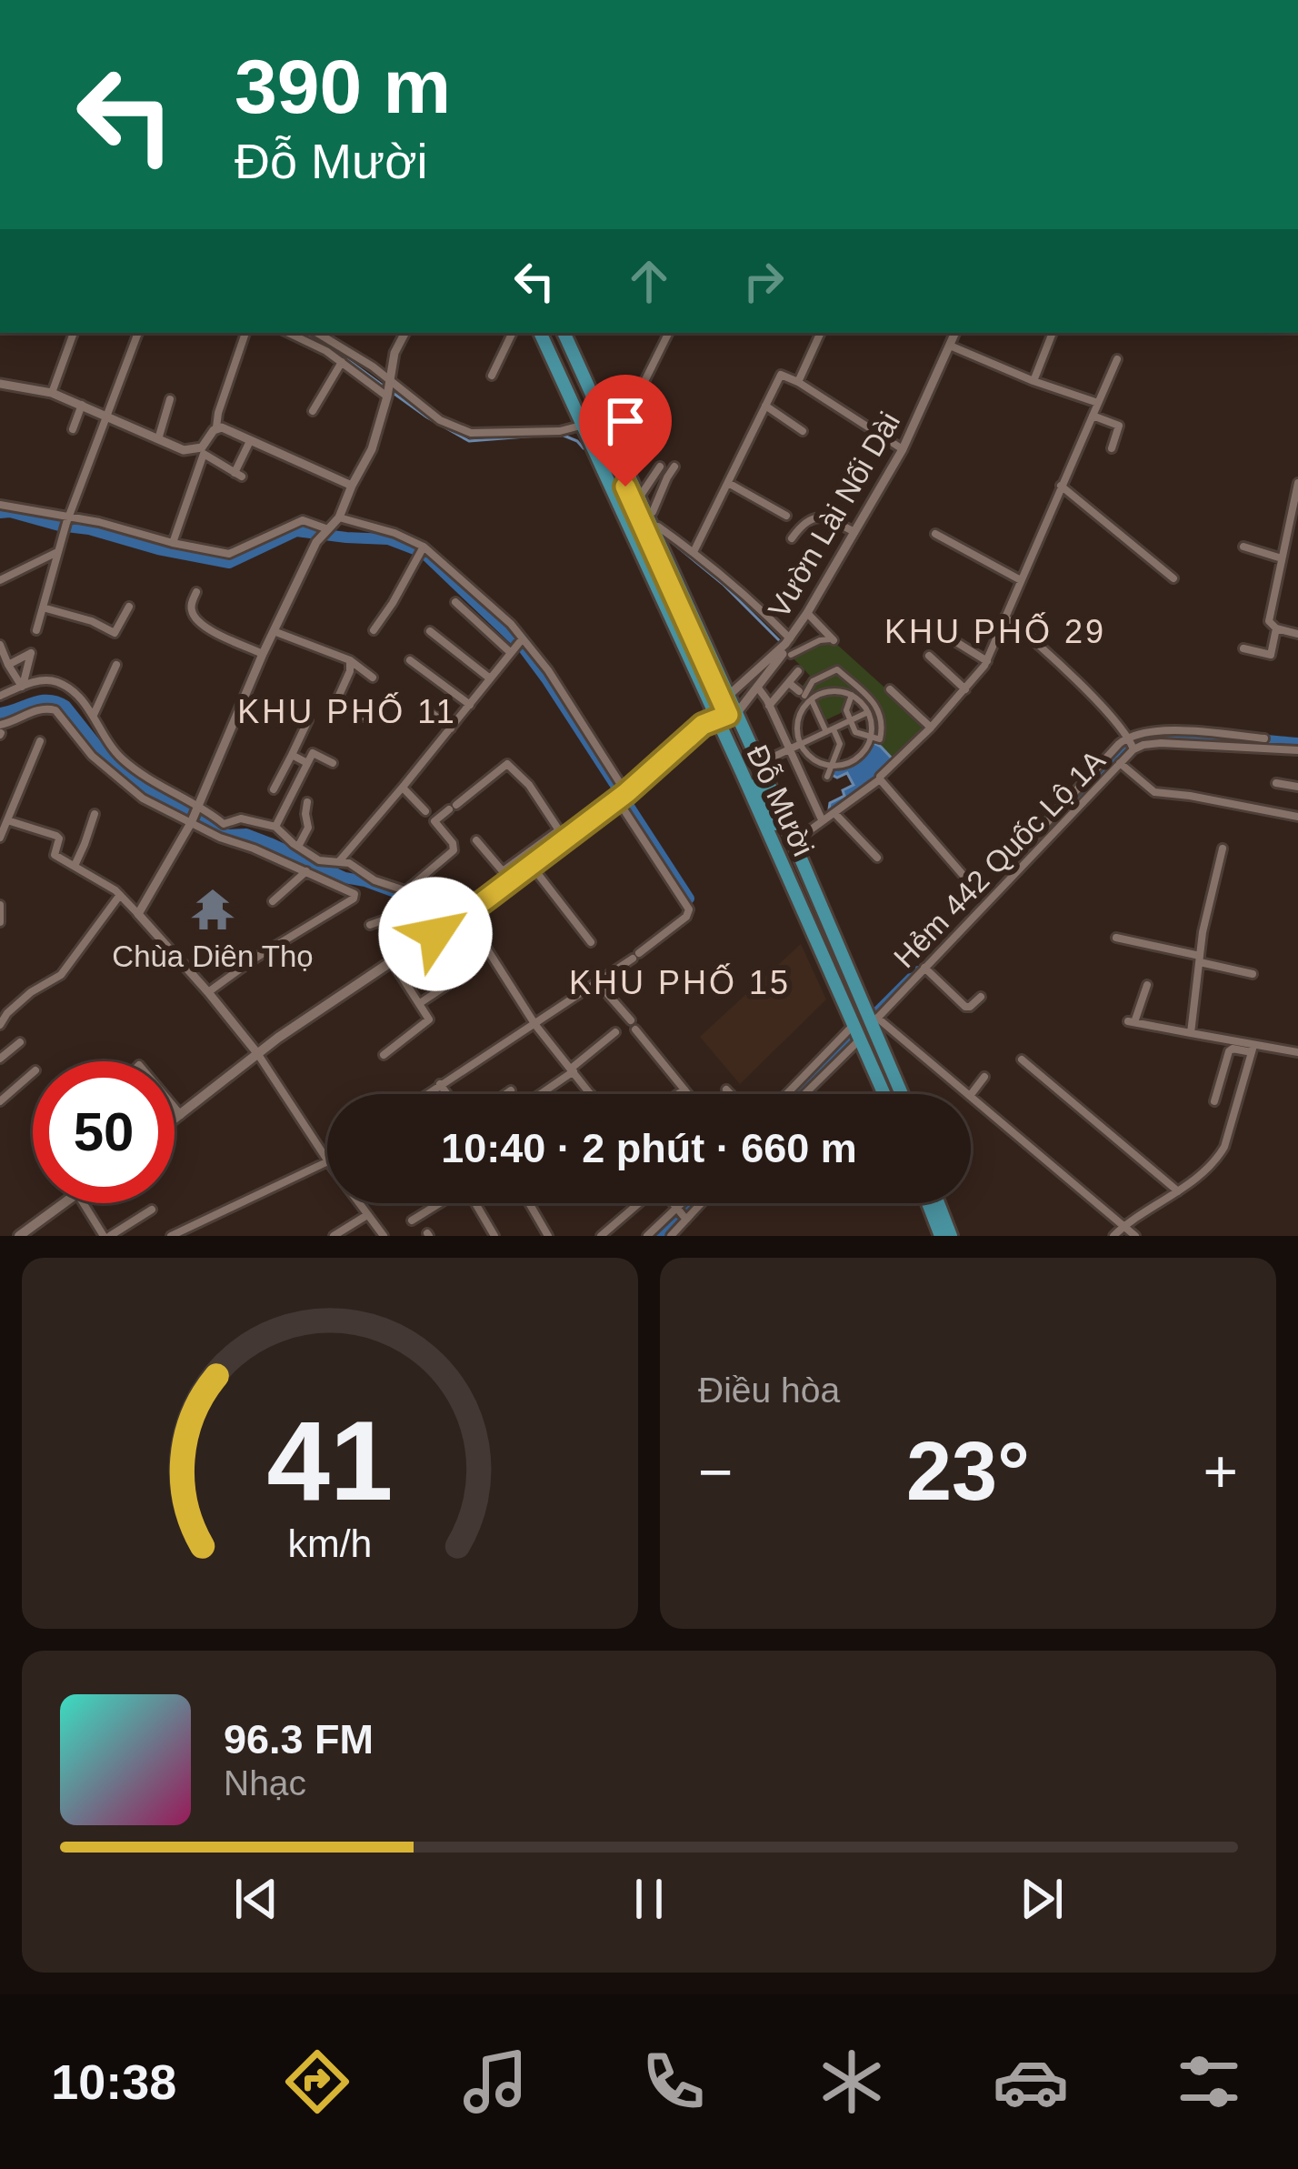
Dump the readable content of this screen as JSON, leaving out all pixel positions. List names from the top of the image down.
{
  "streets": {
    "highway": ["Đỗ Mười"],
    "street": ["Vườn Lài Nối Dài", "Hẻm 442 Quốc Lộ 1A"]
  },
  "crossings": [
    ["Vườn Lài Nối Dài", "Đỗ Mười"],
    ["Đỗ Mười", "Hẻm 442 Quốc Lộ 1A"]
  ],
  "districts": ["KHU PHỐ 29", "KHU PHỐ 11", "KHU PHỐ 15"],
  "places": {
    "temple": ["Chùa Diên Thọ"]
  },
  "page": {
    "turn": ["390 m", "Đỗ Mười"],
    "limit": "50",
    "trip": "10:40 · 2 phút · 660 m",
    "tile": "Điều hòa",
    "heat": ["−", "23°", "+"],
    "song": ["96.3 FM", "Nhạc"],
    "tabs": "10:38",
    "gauge": ["41", "km/h"]
  }
}
